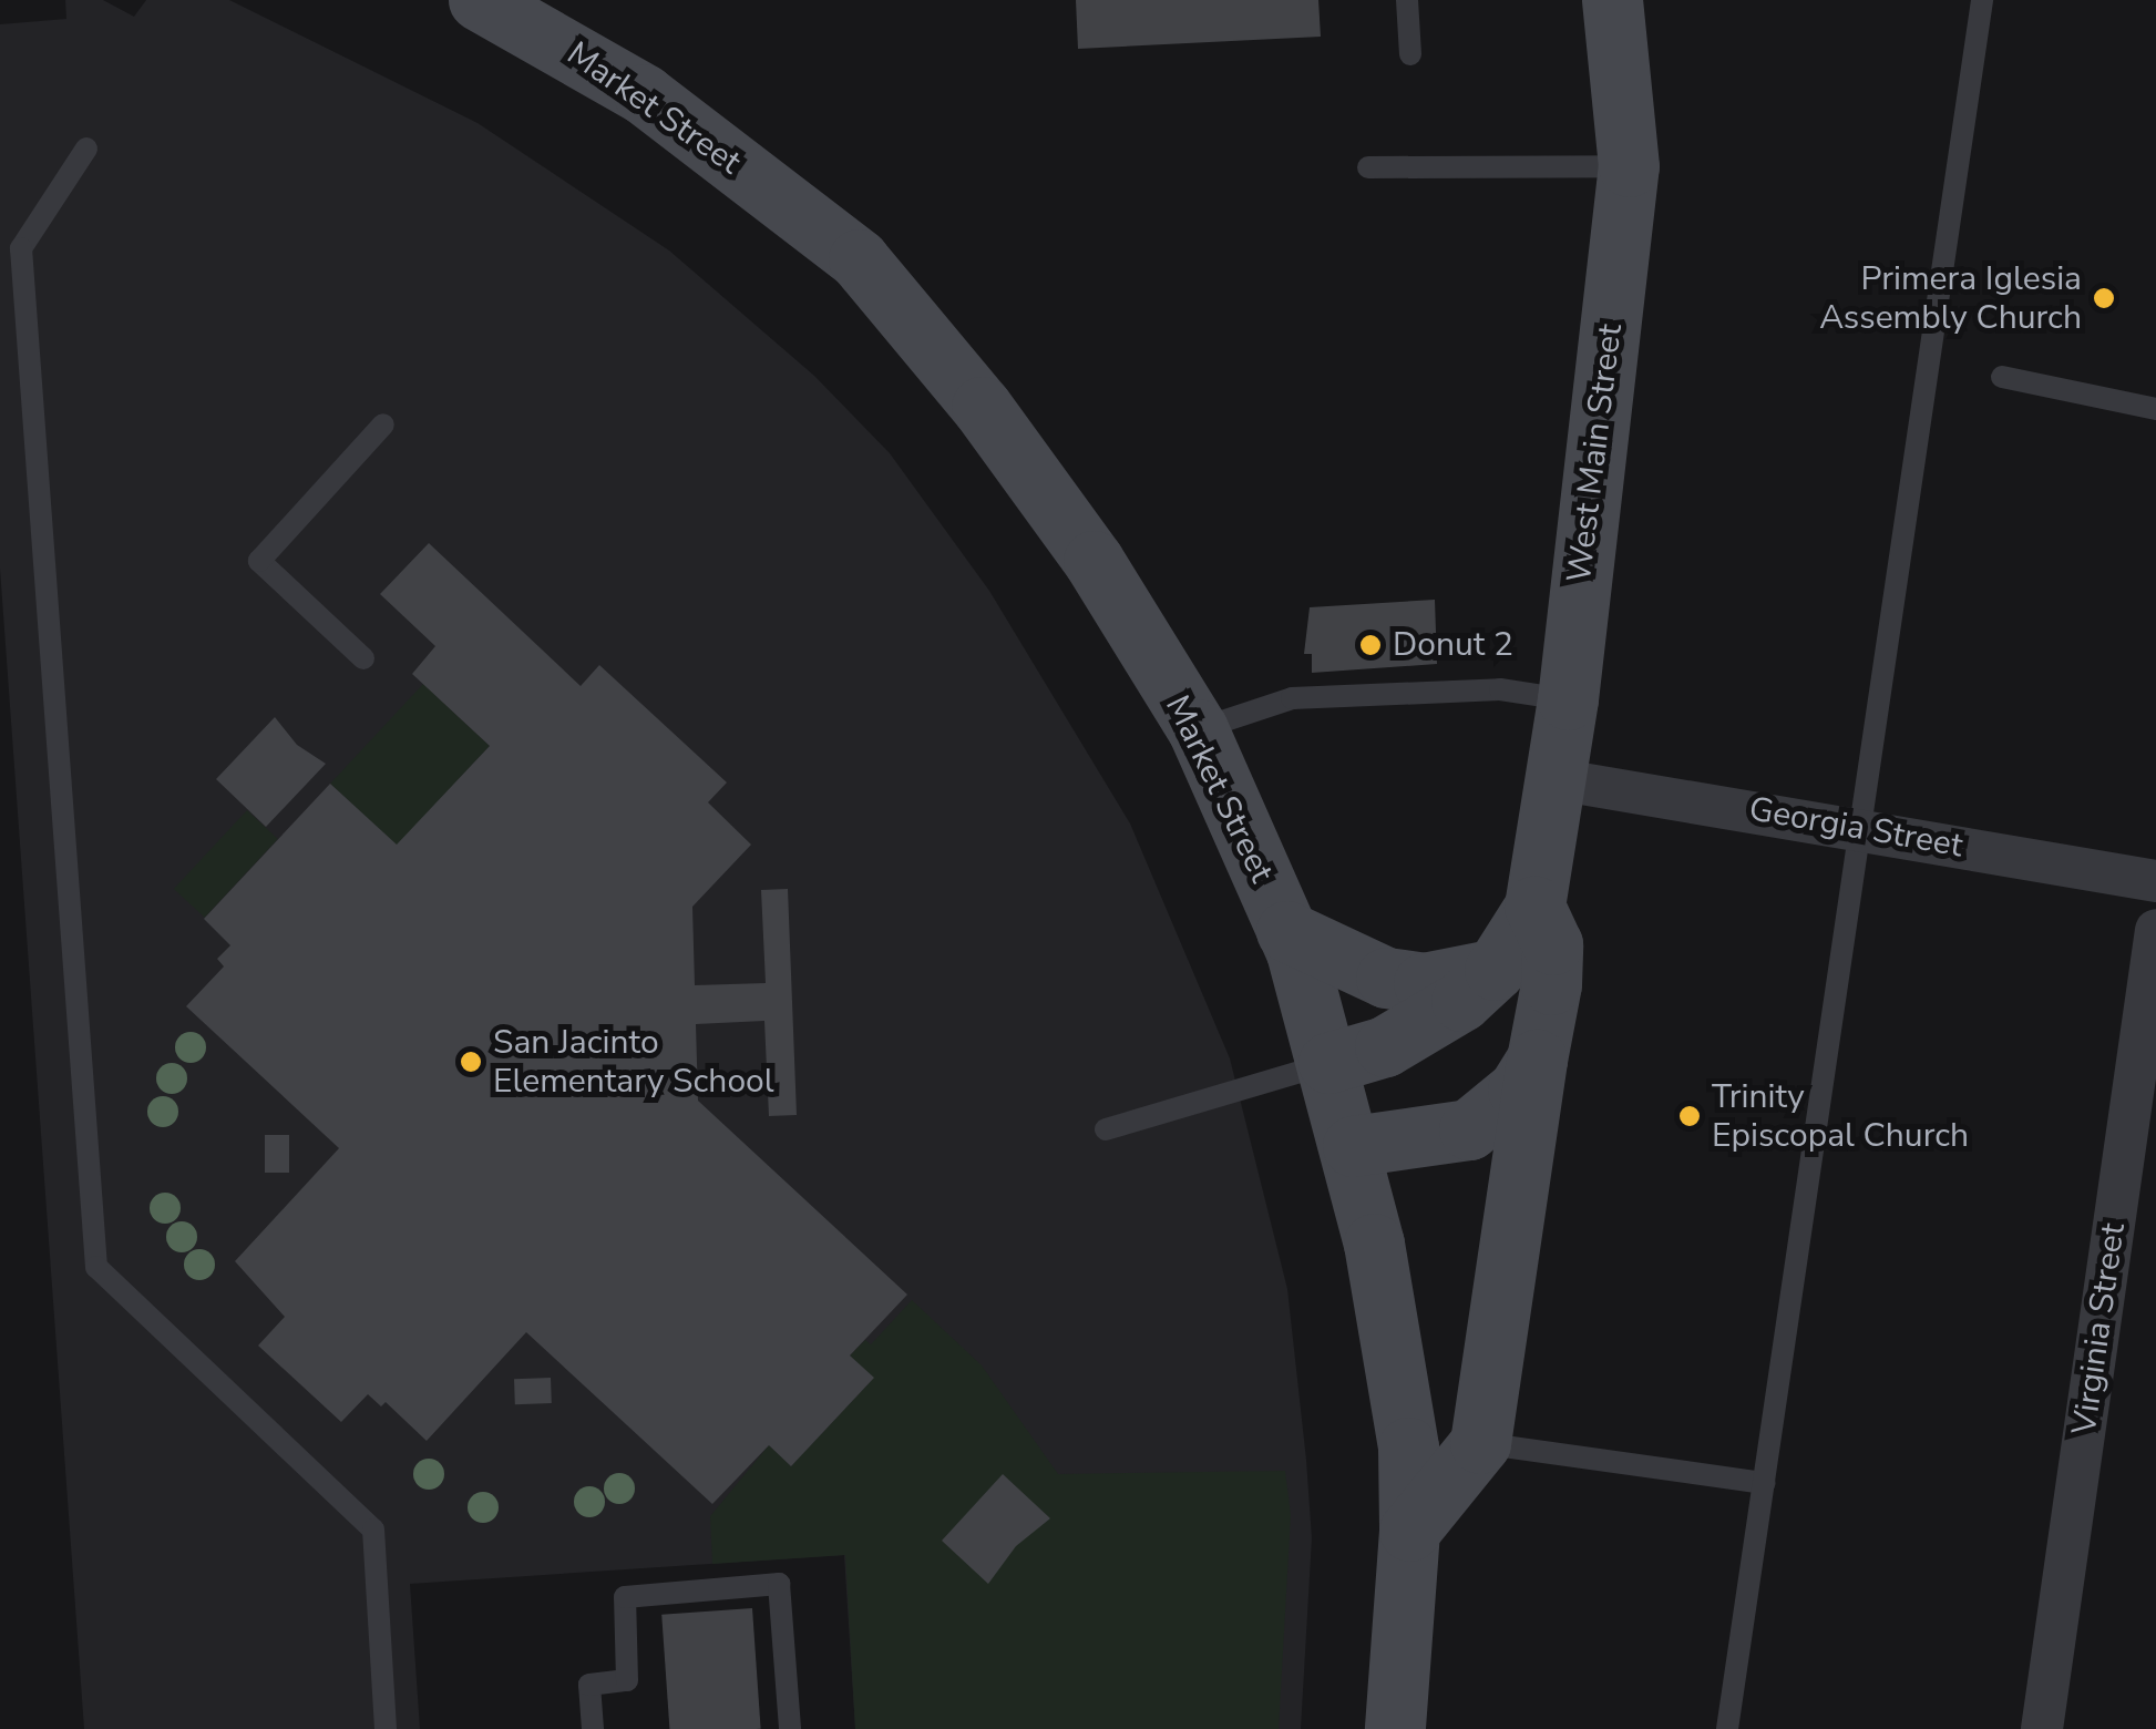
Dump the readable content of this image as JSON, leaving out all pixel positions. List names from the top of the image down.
{
  "streets": {
    "main road": ["Market Street", "West Main Street"],
    "street": ["Georgia Street", "Virginia Street"]
  },
  "crossings": [
    ["Market Street", "West Main Street"],
    ["West Main Street", "Georgia Street"]
  ],
  "places": [
    "Primera Iglesia Assembly Church",
    "Donut 2",
    "San Jacinto Elementary School",
    "Trinity Episcopal Church"
  ]
}
